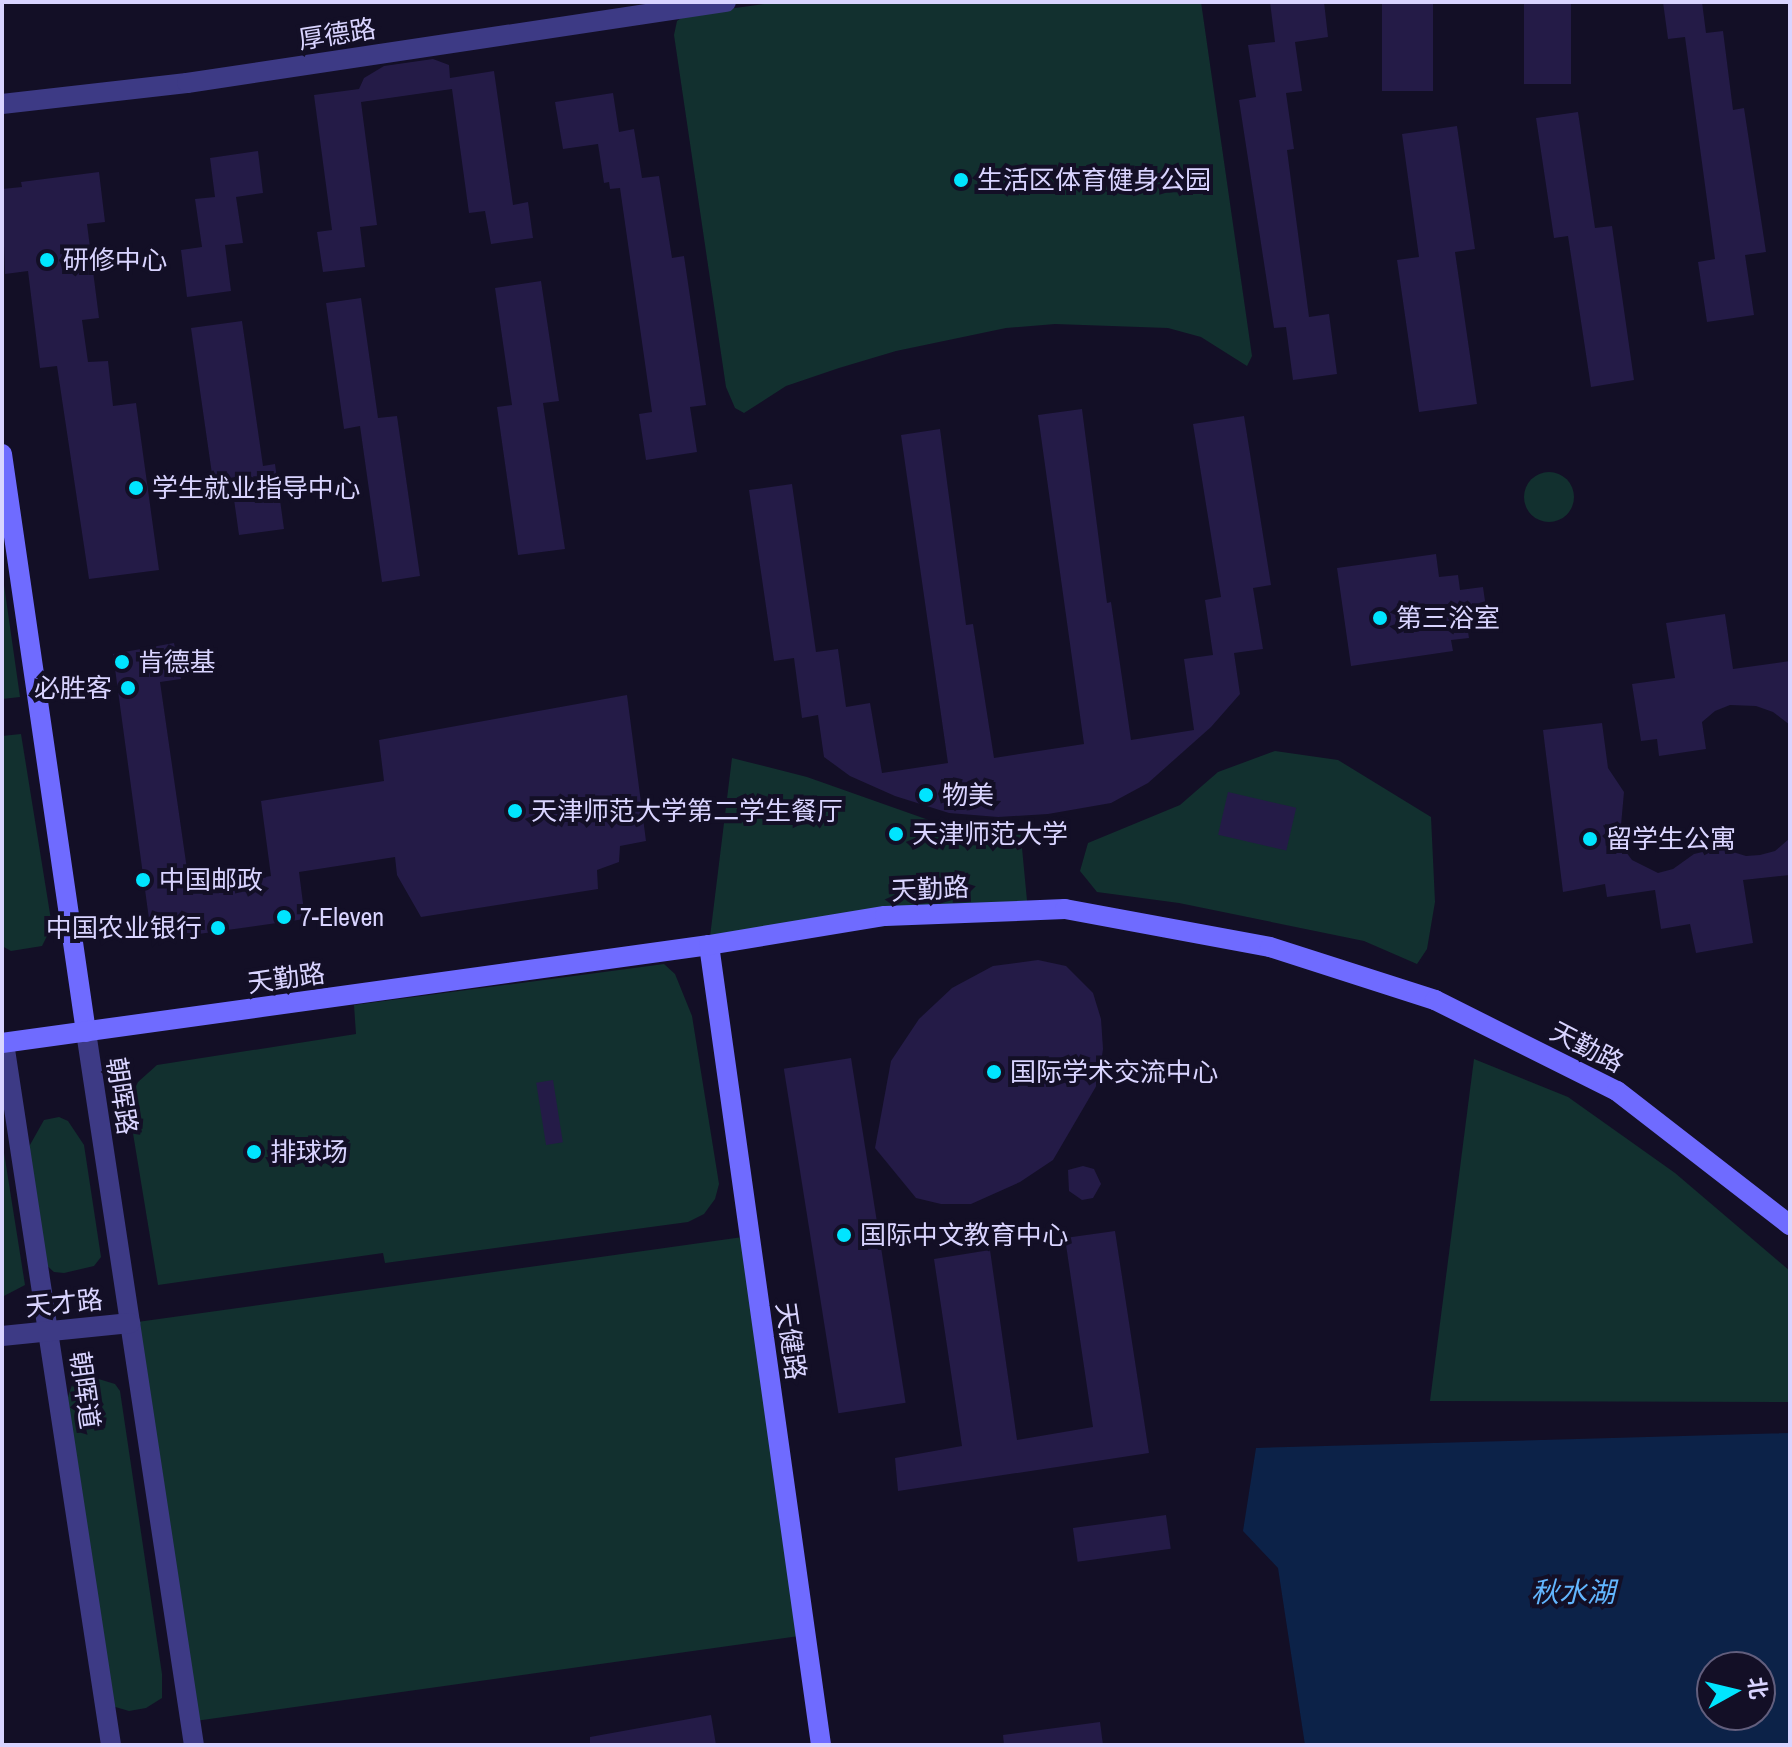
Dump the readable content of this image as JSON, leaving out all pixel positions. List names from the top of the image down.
{
  "streets": {
    "street": [
      "厚德路",
      "天勤路",
      "朝晖路",
      "天才路",
      "天健路",
      "朝晖道"
    ]
  },
  "crossings": [
    ["天勤路", "朝晖路"],
    ["天勤路", "天健路"],
    ["天勤路", "朝晖道"],
    ["朝晖路", "天才路"],
    ["天才路", "朝晖道"]
  ],
  "water": ["秋水湖"],
  "places": [
    "生活区体育健身公园",
    "研修中心",
    "学生就业指导中心",
    "第三浴室",
    "肯德基",
    "必胜客",
    "物美",
    "天津师范大学第二学生餐厅",
    "天津师范大学",
    "留学生公寓",
    "中国邮政",
    "7-Eleven",
    "中国农业银行",
    "国际学术交流中心",
    "排球场",
    "国际中文教育中心"
  ],
  "north": "right"
}
